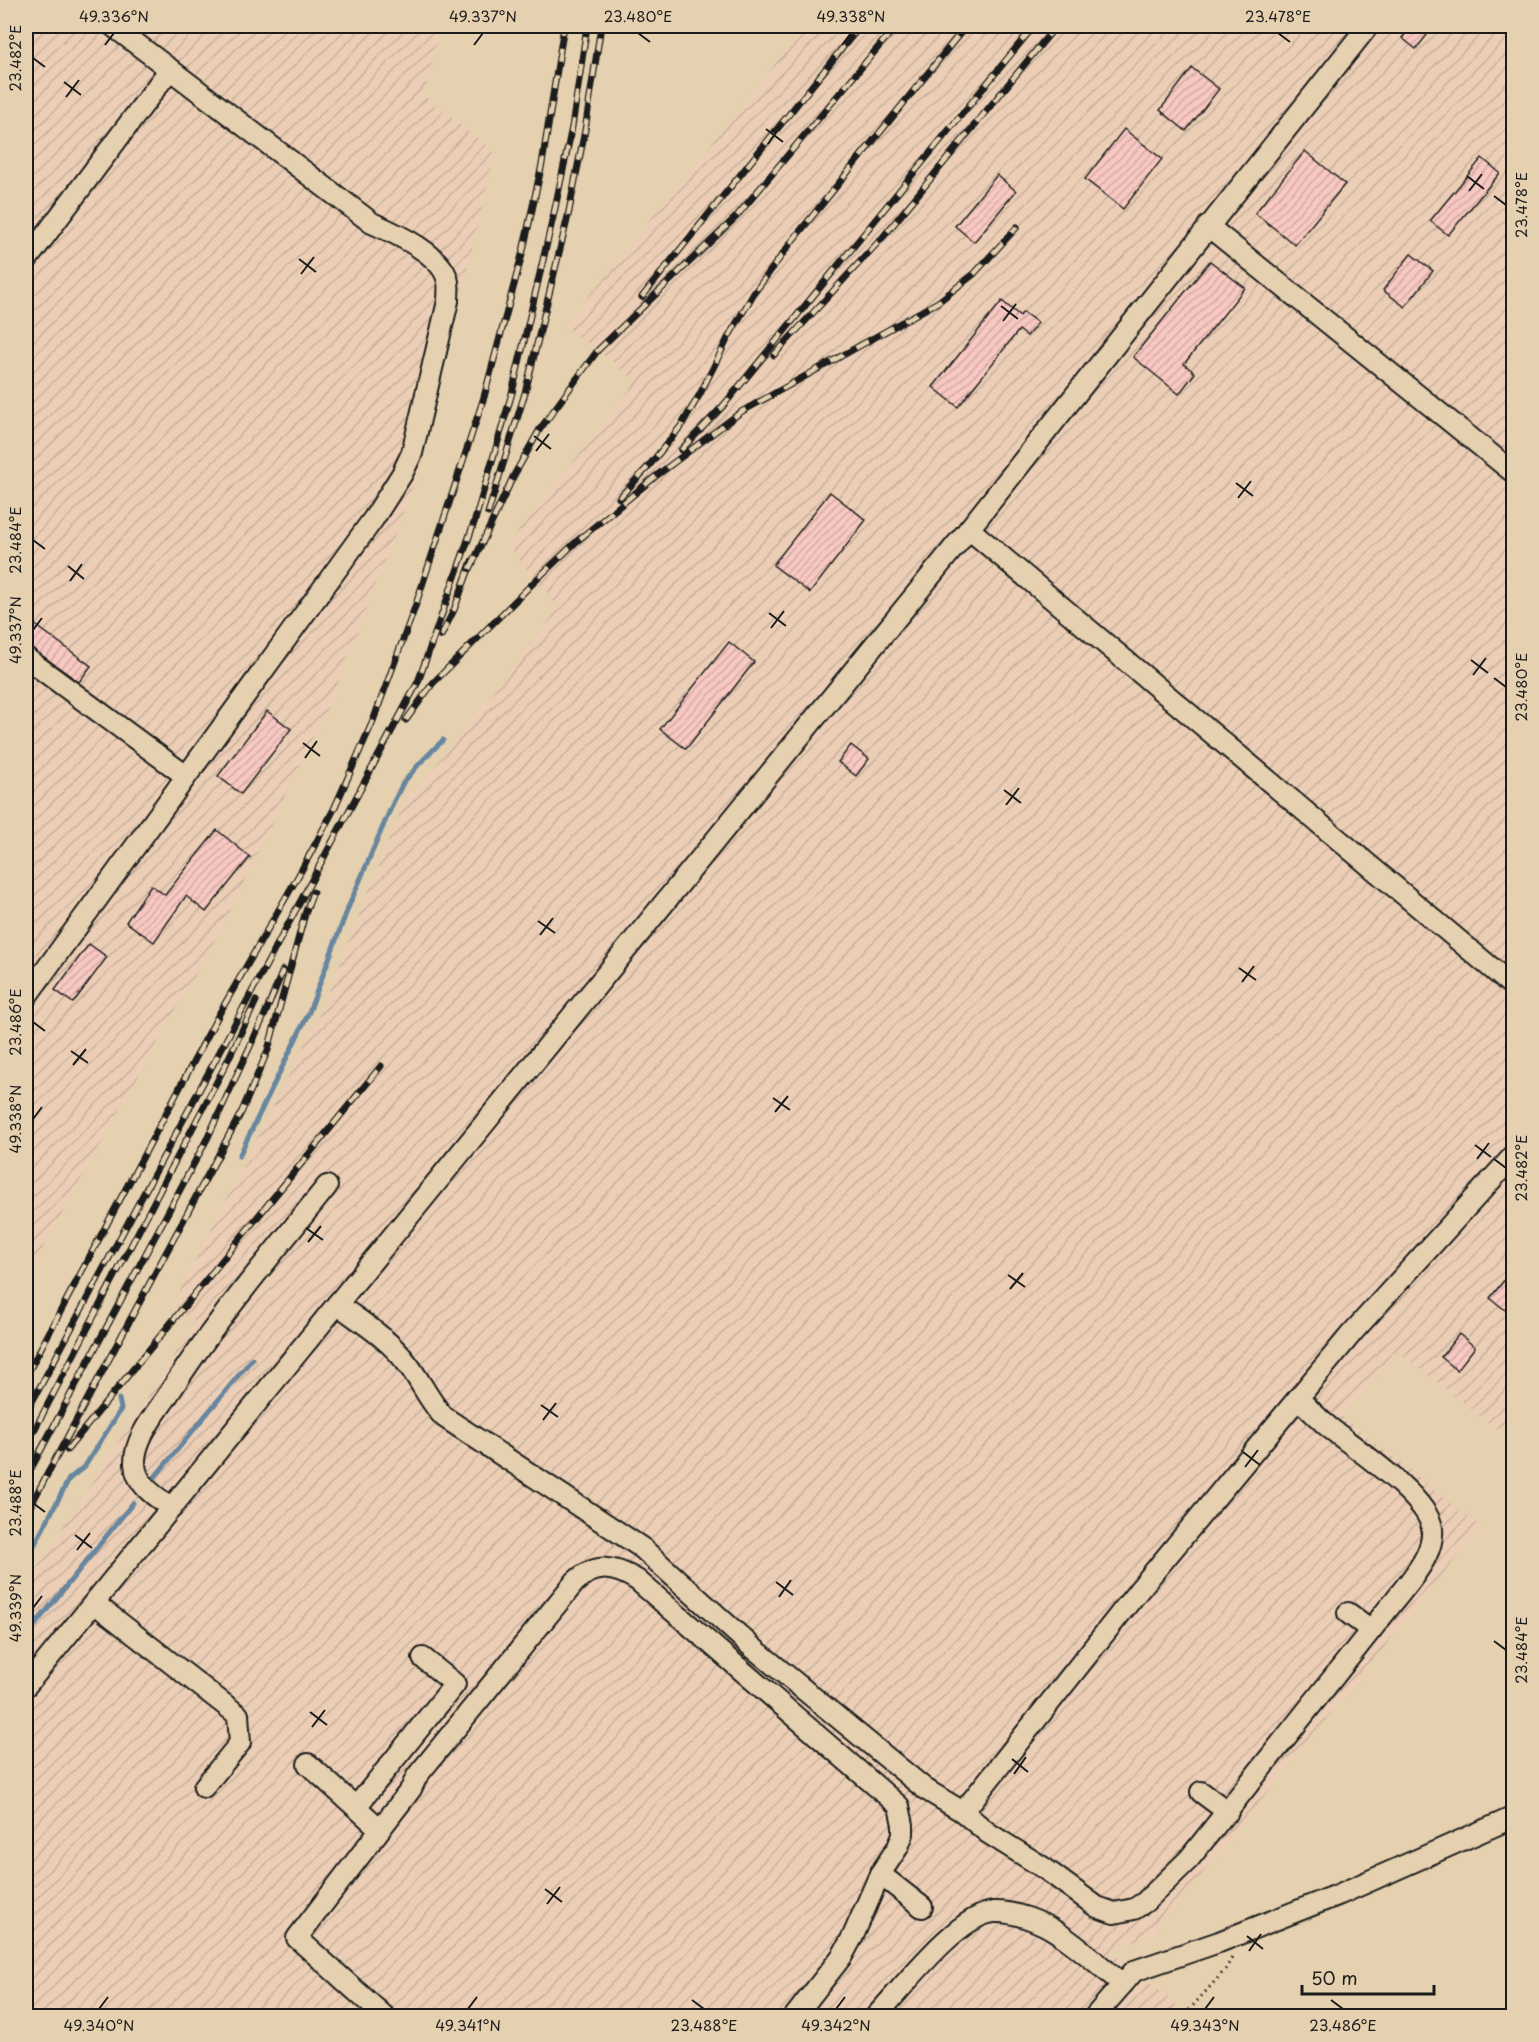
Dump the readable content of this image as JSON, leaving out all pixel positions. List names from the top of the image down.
{
  "scale_bar": "50 m",
  "coordinates": [
    "49.336°N",
    "49.337°N",
    "23.480°E",
    "49.338°N",
    "23.478°E",
    "23.482°E",
    "23.484°E",
    "23.486°E",
    "23.488°E",
    "49.339°N",
    "49.340°N",
    "49.341°N",
    "49.342°N",
    "49.343°N"
  ]
}
